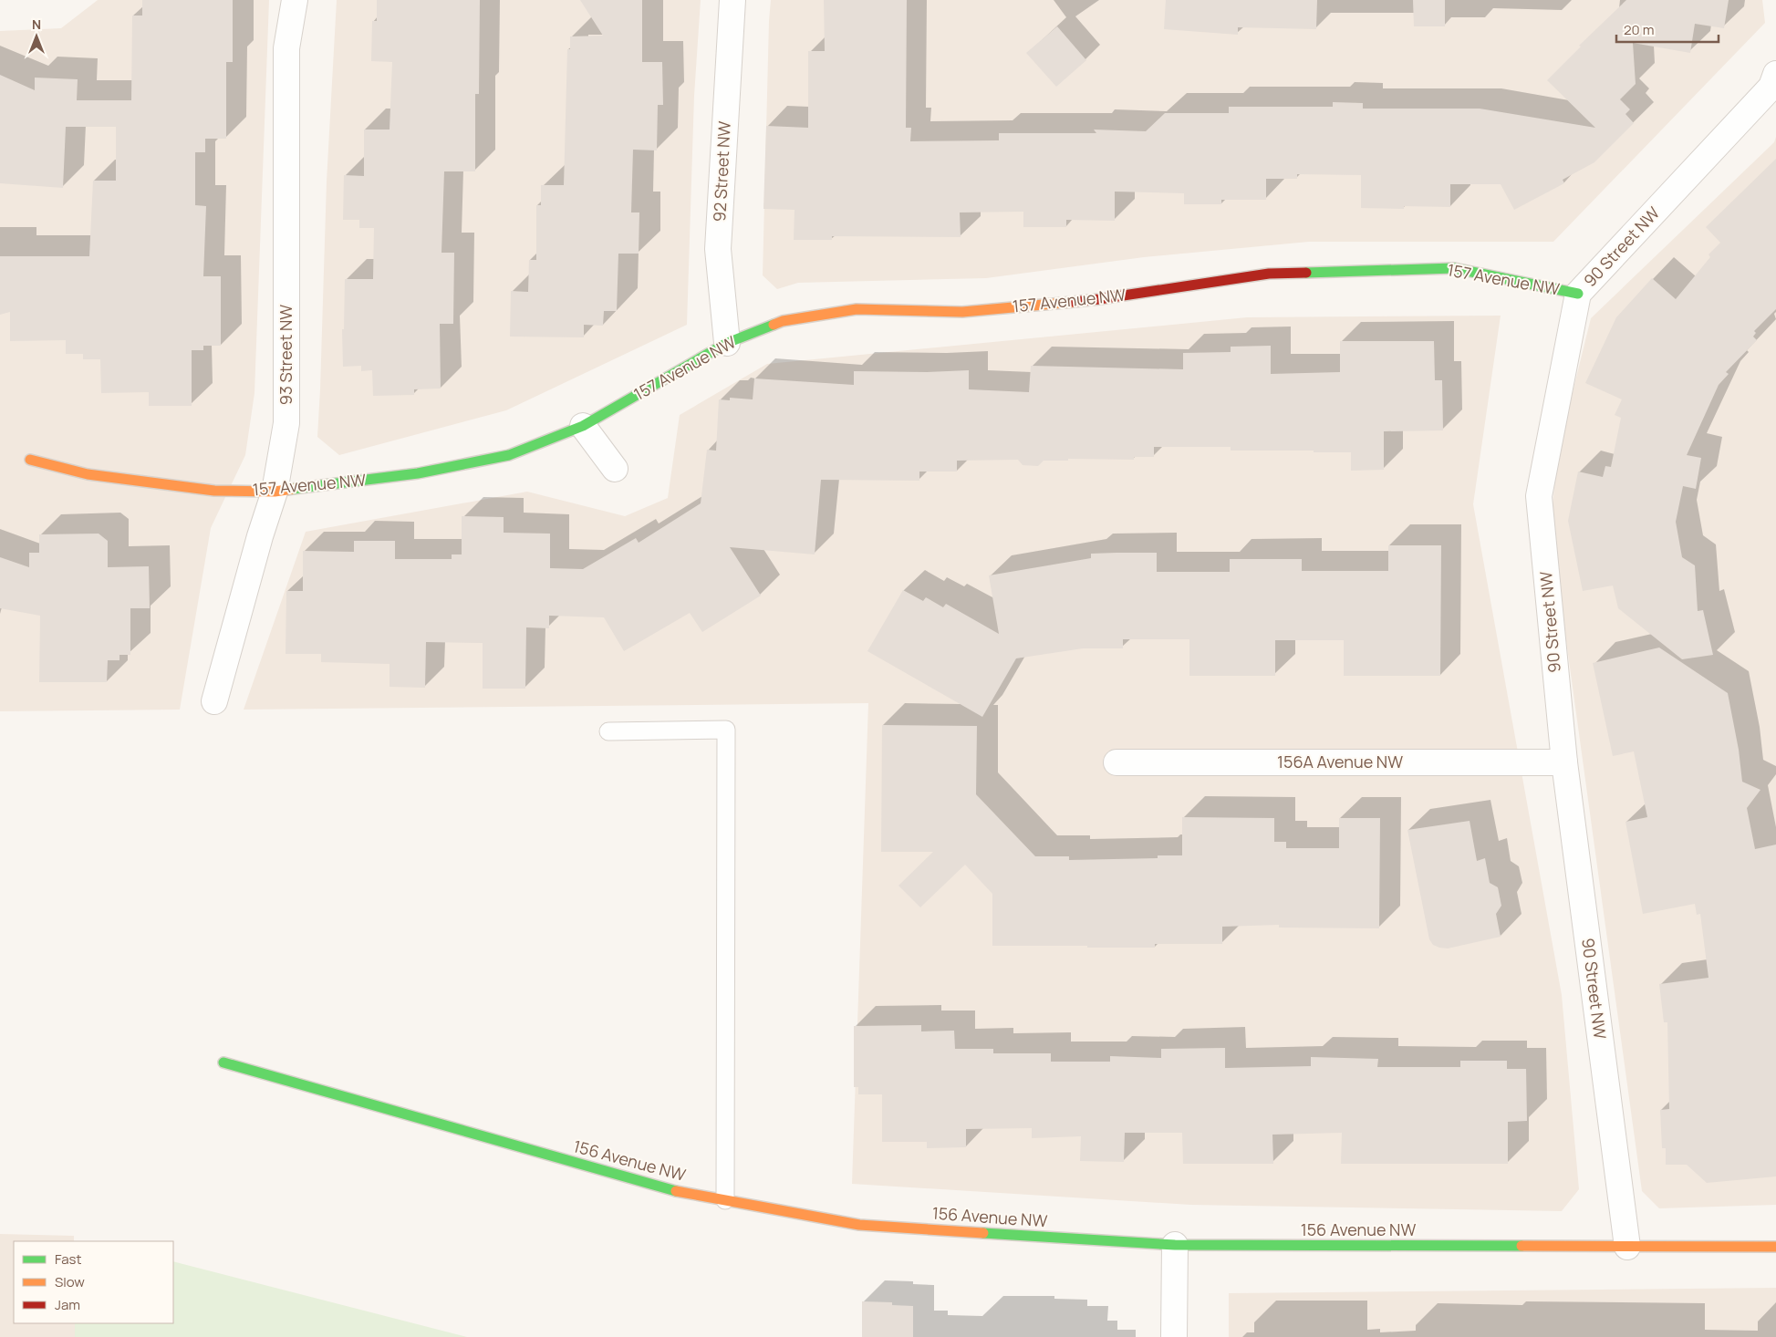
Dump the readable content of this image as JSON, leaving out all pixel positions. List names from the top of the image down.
{
  "streets": {
    "street": [
      "92 Street NW",
      "90 Street NW",
      "157 Avenue NW",
      "93 Street NW",
      "156A Avenue NW",
      "156 Avenue NW"
    ]
  },
  "crossings": [
    ["92 Street NW", "157 Avenue NW"],
    ["90 Street NW", "157 Avenue NW"],
    ["90 Street NW", "156A Avenue NW"],
    ["90 Street NW", "156 Avenue NW"],
    ["157 Avenue NW", "93 Street NW"]
  ],
  "legend": ["Fast", "Slow", "Jam"],
  "scale_bar": "20 m",
  "north": "top"
}
